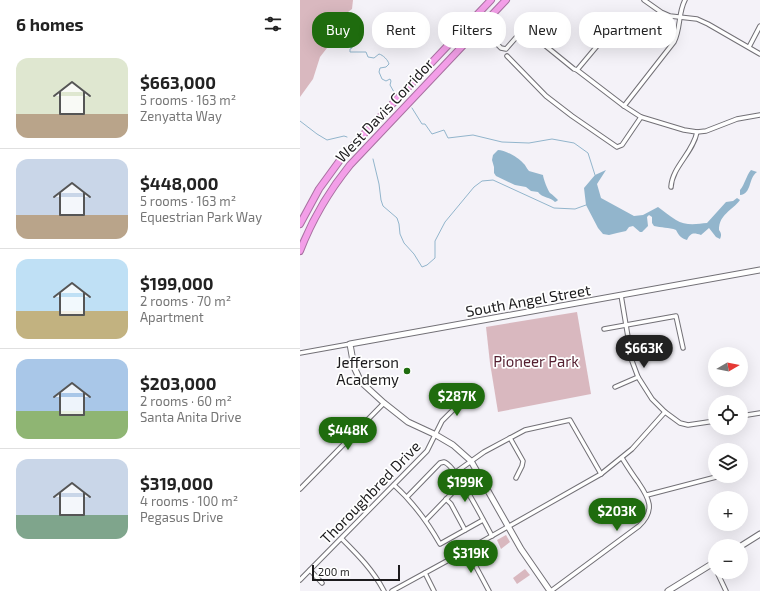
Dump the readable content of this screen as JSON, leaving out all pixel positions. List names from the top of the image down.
{
  "streets": {
    "highway": ["West Davis Corridor"],
    "street": ["South Angel Street", "Thoroughbred Drive"]
  },
  "parks": ["Pioneer Park"],
  "places": ["Jefferson Academy"],
  "scale_bar": "200 m",
  "north": "right",
  "page": {
    "heading": "6 homes",
    "chip": [
      "Buy",
      "Rent",
      "Filters",
      "New",
      "Apartment"
    ],
    "list": [
      {
        "name": "$663,000",
        "note": "5 rooms · 163 m² · Zenyatta Way"
      },
      {
        "name": "$448,000",
        "note": "5 rooms · 163 m² · Equestrian Park Way"
      },
      {
        "name": "$199,000",
        "note": "2 rooms · 70 m² · Apartment"
      },
      {
        "name": "$203,000",
        "note": "2 rooms · 60 m² · Santa Anita Drive"
      },
      {
        "name": "$319,000",
        "note": "4 rooms · 100 m² · Pegasus Drive"
      }
    ],
    "price": [
      "$663K",
      "$287K",
      "$448K",
      "$199K",
      "$203K",
      "$319K"
    ],
    "map_buttons": ["+", "−"],
    "scale": "200 m"
  }
}
